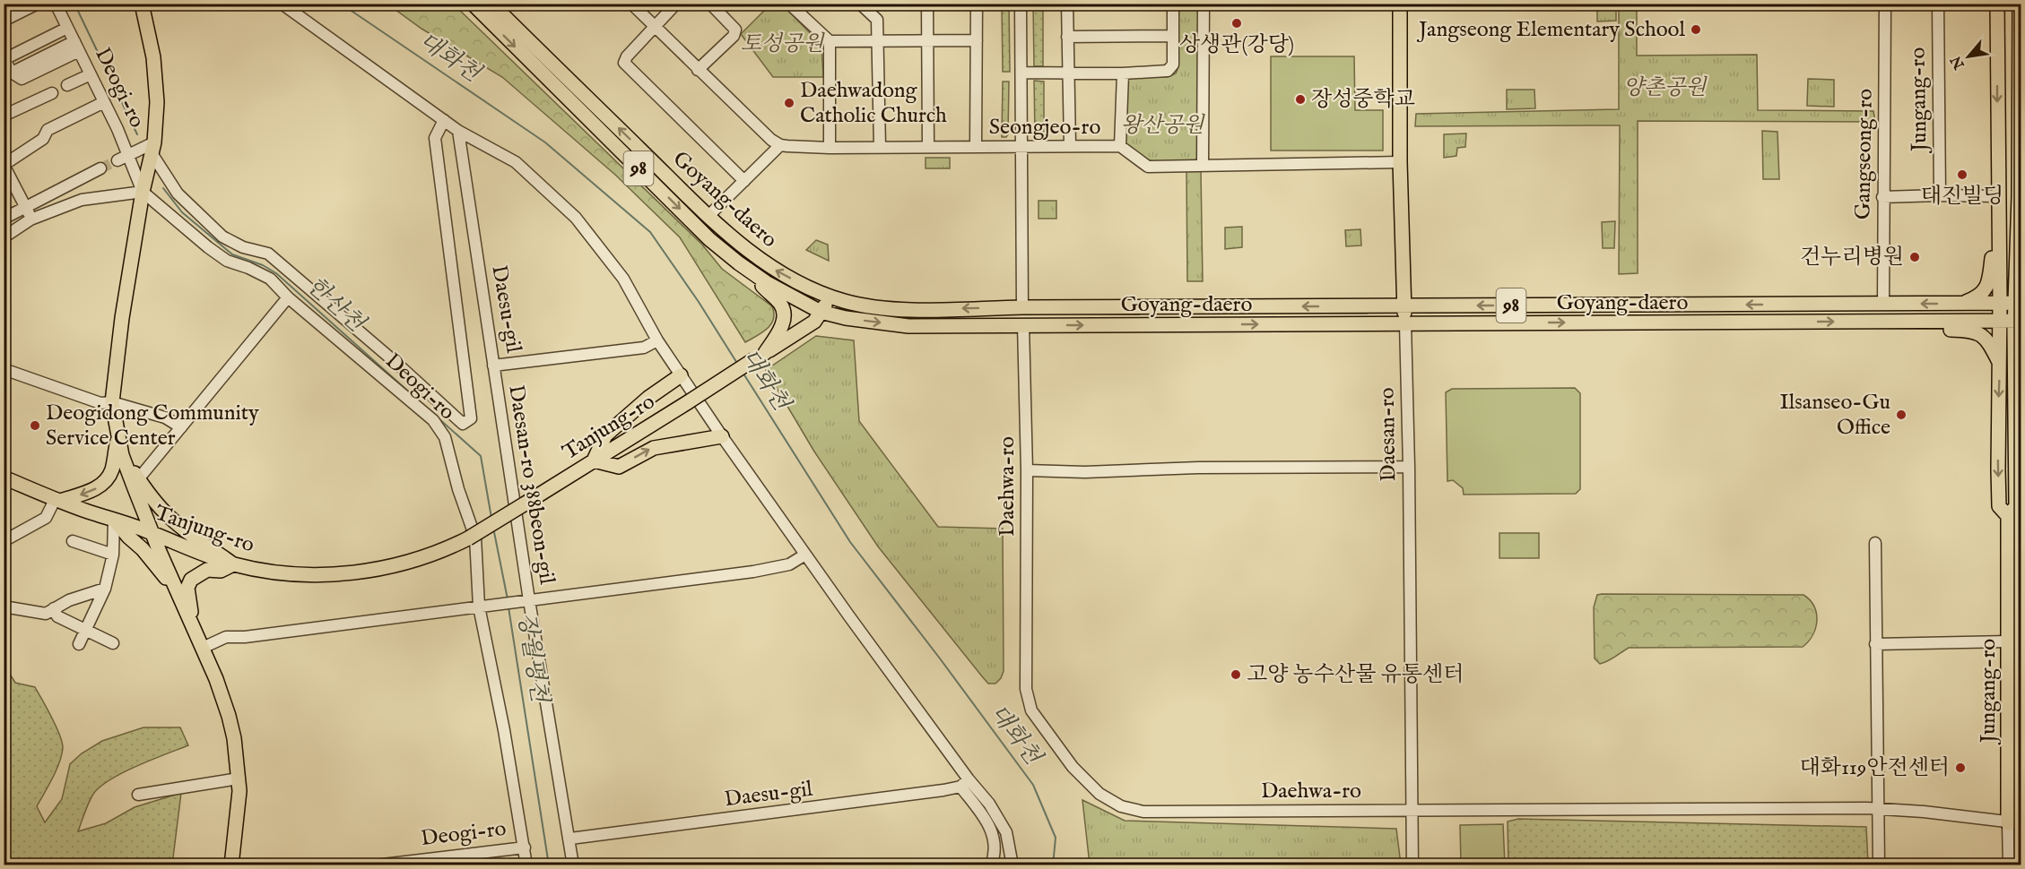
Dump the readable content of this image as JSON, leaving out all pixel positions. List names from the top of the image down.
{
  "streets": {
    "main road": [
      "Jungang-ro",
      "98",
      "Goyang-daero",
      "Tanjung-ro",
      "Daesan-ro"
    ],
    "street": [
      "Deogi-ro",
      "Seongjeo-ro",
      "Gangseong-ro",
      "Daesu-gil",
      "Daesan-ro 388beon-gil",
      "Daehwa-ro"
    ]
  },
  "crossings": [
    ["Deogi-ro", "Tanjung-ro"],
    ["Jungang-ro", "Goyang-daero"],
    ["Jungang-ro", "Daehwa-ro"],
    ["Seongjeo-ro", "Daesan-ro"],
    ["Gangseong-ro", "Goyang-daero"],
    ["Goyang-daero", "Daesan-ro"],
    ["Goyang-daero", "Daehwa-ro"],
    ["Daesu-gil", "Daesan-ro 388beon-gil"],
    ["Daesan-ro", "Daehwa-ro"]
  ],
  "water": ["대화천", "한산천", "장월평천"],
  "parks": ["토성공원", "양촌공원", "왕산공원"],
  "places": [
    "상생관(강당)",
    "Jangseong Elementary School",
    "장성중학교",
    "Daehwadong Catholic Church",
    "태진빌딩",
    "건누리병원",
    "Ilsanseo-Gu Office",
    "Deogidong Community Service Center",
    "고양 농수산물 유통센터",
    "대화119안전센터"
  ],
  "north": "bottom left"
}
